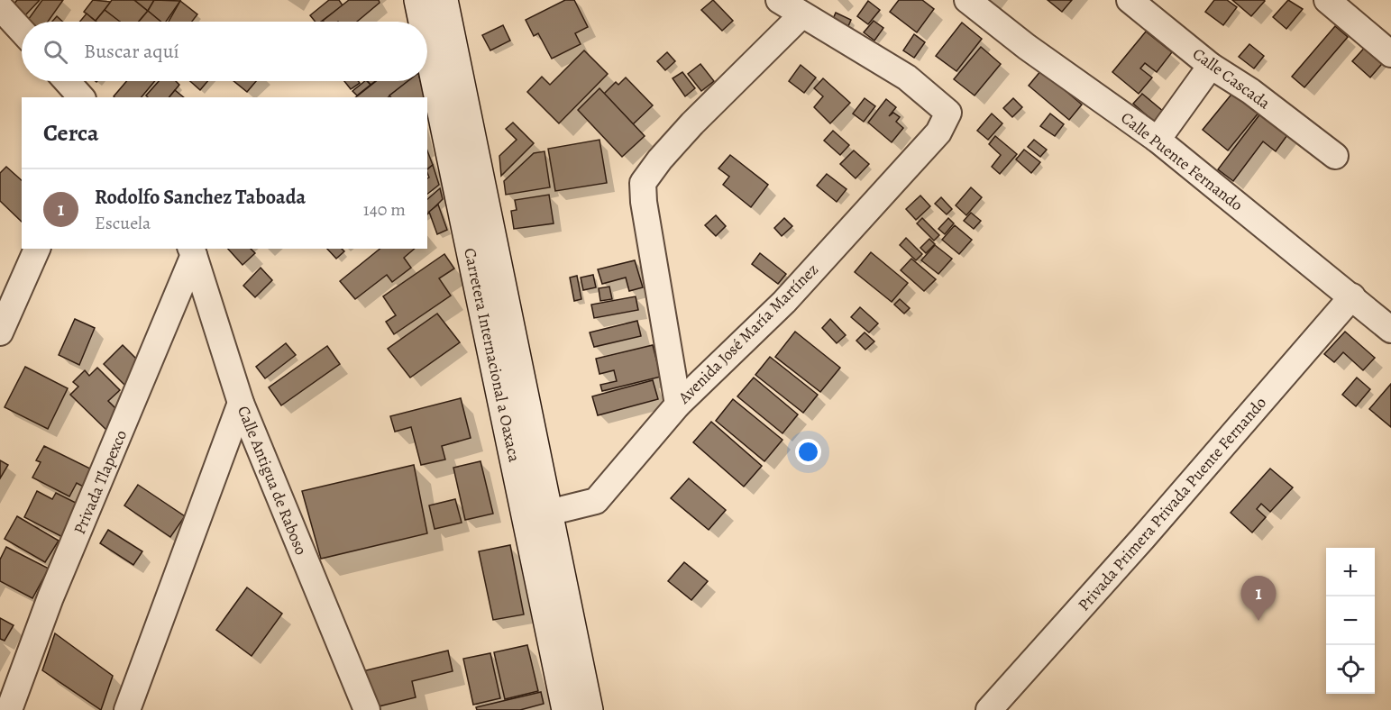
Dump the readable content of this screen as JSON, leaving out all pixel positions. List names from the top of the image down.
{
  "streets": {
    "street": [
      "Calle Cascada",
      "Calle Puente Fernando",
      "Avenida José María Martínez",
      "Carretera Internacional a Oaxaca",
      "Calle Antigua de Raboso",
      "Privada Tlapexco",
      "Privada Primera Privada Puente Fernando"
    ]
  },
  "crossings": [
    ["Calle Puente Fernando", "Privada Primera Privada Puente Fernando"],
    ["Avenida José María Martínez", "Carretera Internacional a Oaxaca"],
    ["Calle Antigua de Raboso", "Privada Tlapexco"]
  ],
  "page": {
    "search": "Buscar aquí",
    "heading": "Cerca",
    "list": [
      {
        "mark": "1",
        "name": "Rodolfo Sanchez Taboada",
        "note": "Escuela",
        "value": "140 m"
      }
    ],
    "map_buttons": ["+", "−"],
    "pins": "1"
  }
}
